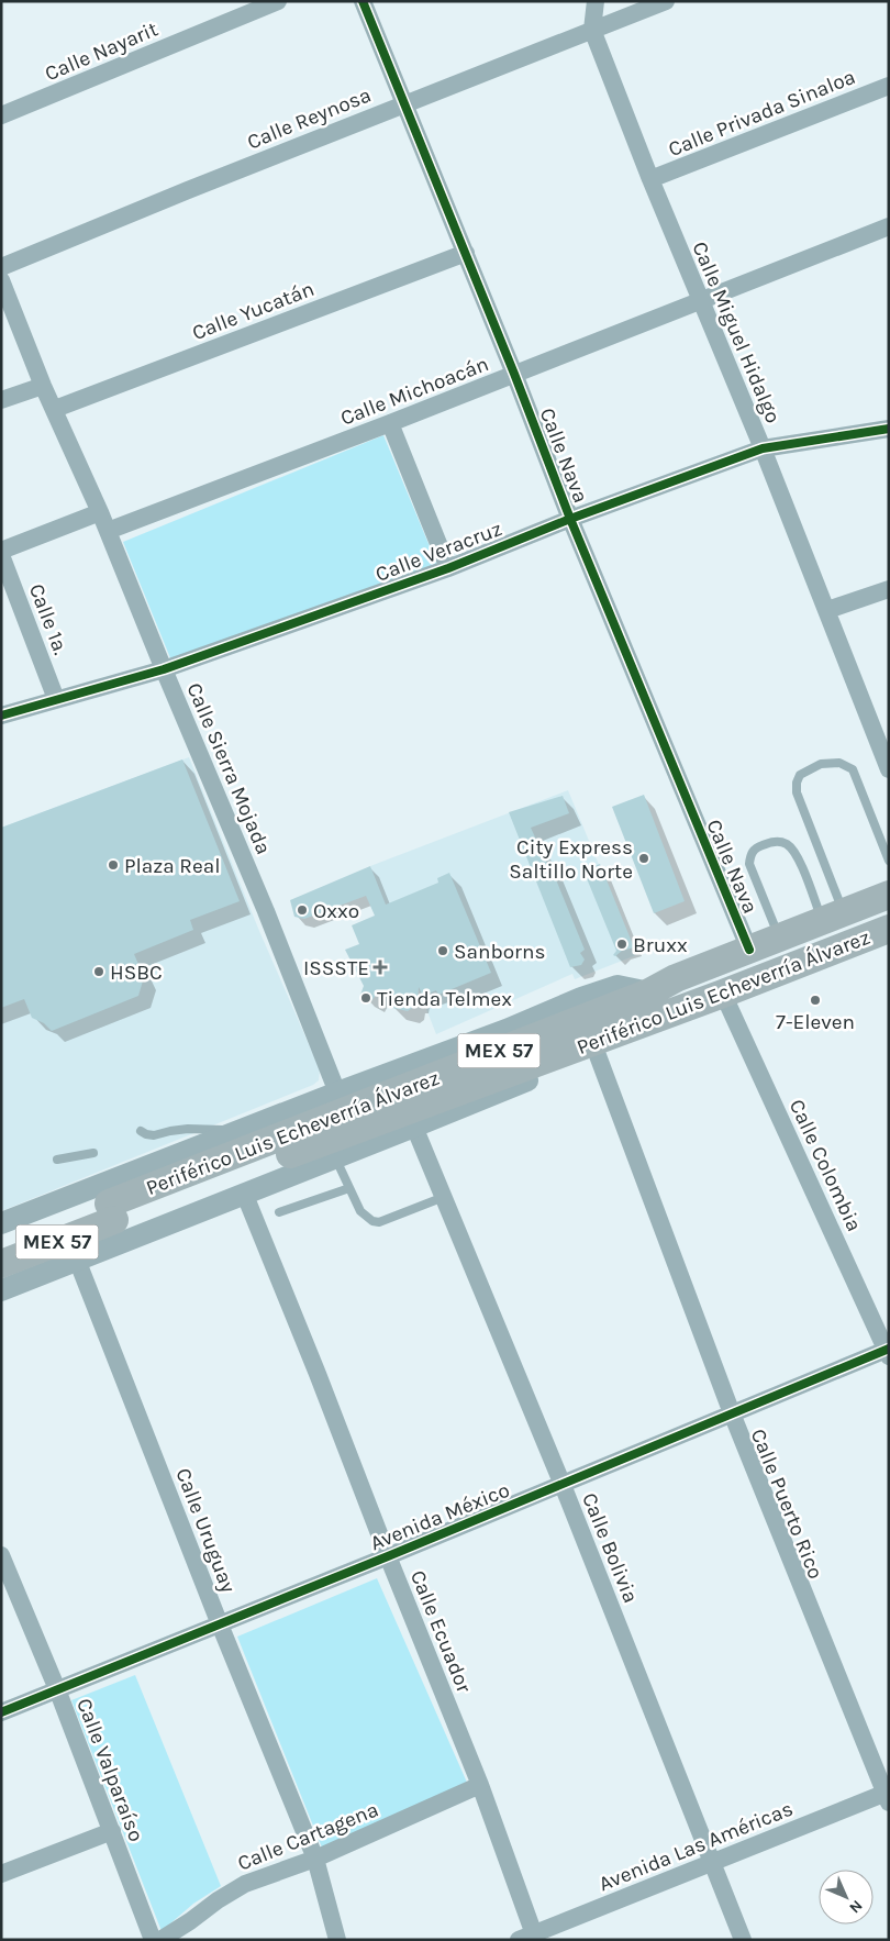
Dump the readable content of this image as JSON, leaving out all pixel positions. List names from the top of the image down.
{
  "streets": {
    "highway": ["Periférico Luis Echeverría Álvarez", "MEX 57"],
    "street": [
      "Calle Nayarit",
      "Calle Privada Sinaloa",
      "Calle Reynosa",
      "Calle Yucatán",
      "Calle Miguel Hidalgo",
      "Calle Michoacán",
      "Calle Nava",
      "Calle Veracruz",
      "Calle 1a.",
      "Calle Sierra Mojada",
      "Calle Colombia",
      "Calle Puerto Rico",
      "Avenida México",
      "Calle Uruguay",
      "Calle Bolivia",
      "Calle Ecuador",
      "Calle Valparaíso",
      "Calle Cartagena",
      "Avenida Las Américas"
    ]
  },
  "crossings": [
    ["Calle Privada Sinaloa", "Calle Miguel Hidalgo"],
    ["Calle Reynosa", "Calle Miguel Hidalgo"],
    ["Calle Reynosa", "Calle Nava"],
    ["Calle Yucatán", "Calle Nava"],
    ["Calle Yucatán", "Calle Sierra Mojada"],
    ["Calle Miguel Hidalgo", "Calle Michoacán"],
    ["Calle Miguel Hidalgo", "Calle Veracruz"],
    ["Calle Michoacán", "Calle Nava"],
    ["Calle Michoacán", "Calle Sierra Mojada"],
    ["Calle Nava", "Calle Veracruz"],
    ["Calle Nava", "Periférico Luis Echeverría Álvarez"],
    ["Calle Veracruz", "Calle 1a."],
    ["Calle Veracruz", "Calle Sierra Mojada"],
    ["Periférico Luis Echeverría Álvarez", "Calle Colombia"],
    ["Periférico Luis Echeverría Álvarez", "Calle Puerto Rico"],
    ["Calle Colombia", "Avenida México"],
    ["Calle Puerto Rico", "Avenida México"],
    ["Calle Puerto Rico", "Avenida Las Américas"],
    ["Avenida México", "Calle Uruguay"],
    ["Avenida México", "Calle Bolivia"],
    ["Avenida México", "Calle Ecuador"],
    ["Avenida México", "Calle Valparaíso"],
    ["Calle Uruguay", "Calle Cartagena"],
    ["Calle Bolivia", "Avenida Las Américas"],
    ["Calle Ecuador", "Calle Cartagena"],
    ["Calle Ecuador", "Avenida Las Américas"]
  ],
  "places": {
    "other": [
      "City Express Saltillo Norte",
      "Plaza Real",
      "Oxxo",
      "Bruxx",
      "Sanborns",
      "HSBC",
      "Tienda Telmex",
      "7-Eleven"
    ],
    "health": ["ISSSTE"]
  },
  "north": "bottom right"
}
